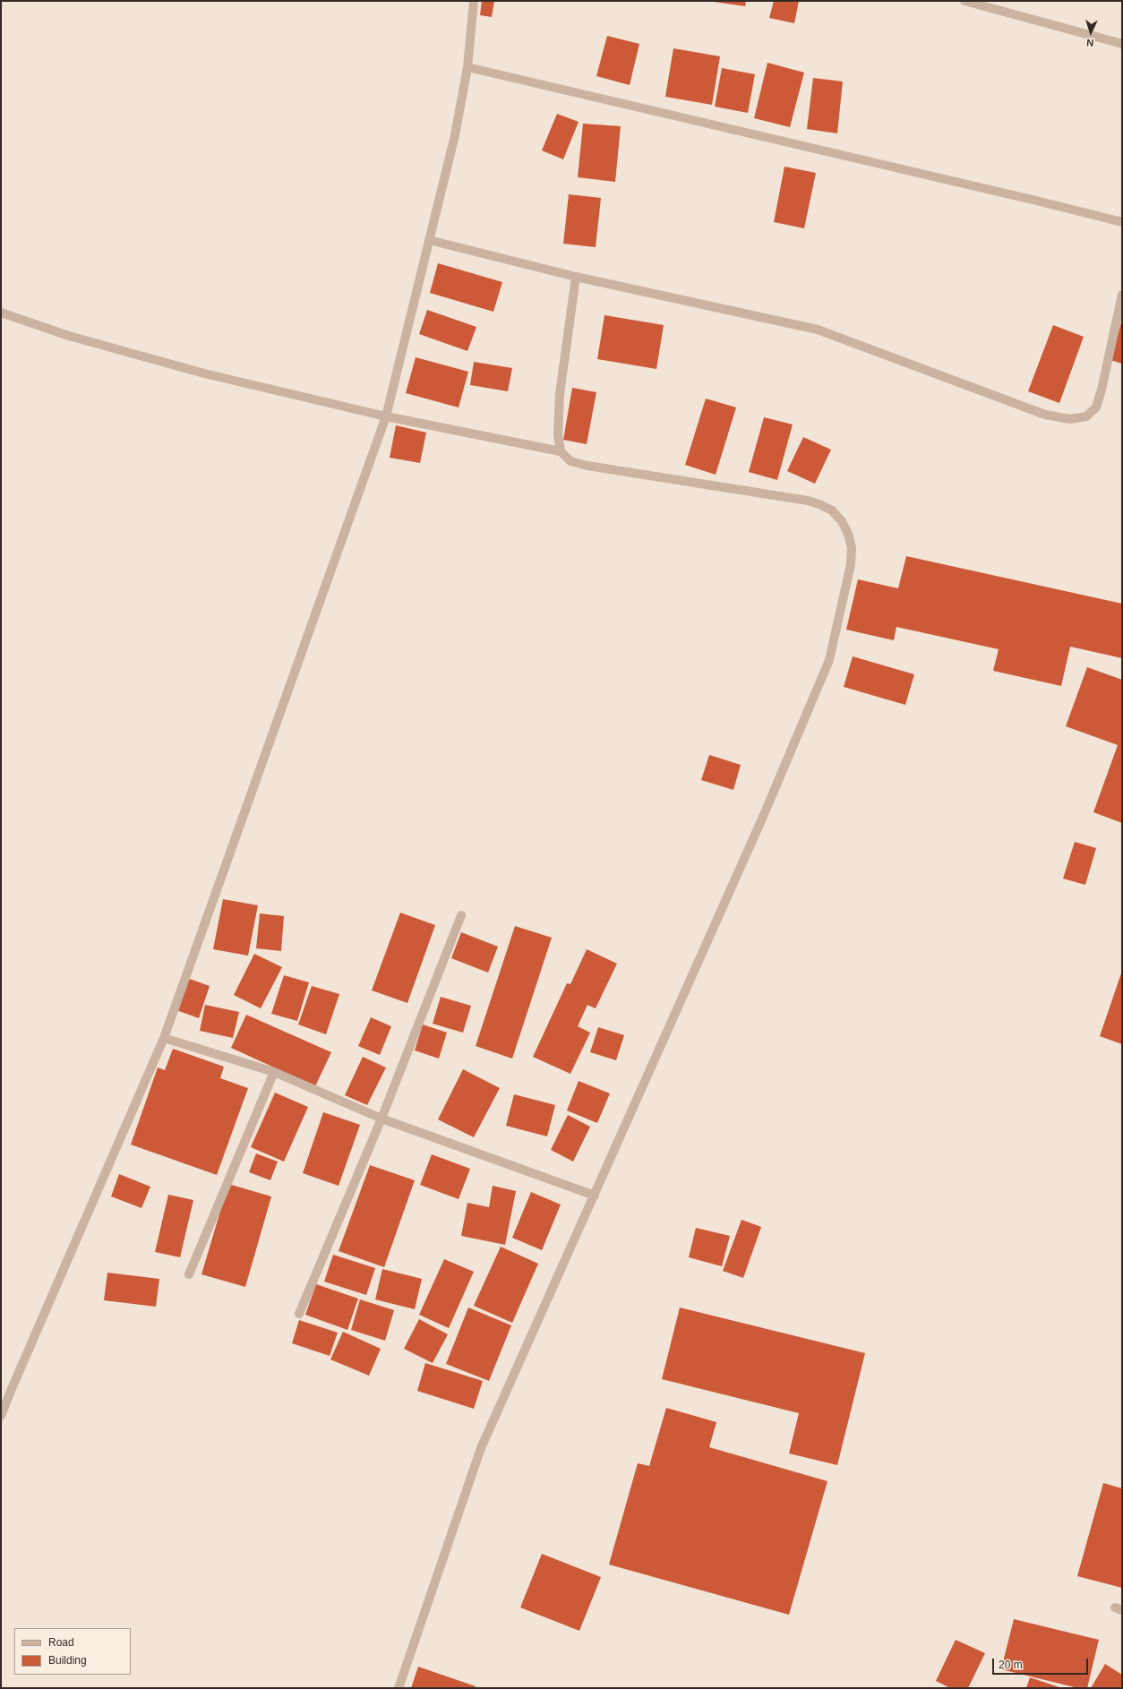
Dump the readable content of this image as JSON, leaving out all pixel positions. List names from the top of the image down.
{
  "legend": ["Road", "Building"],
  "scale_bar": "20 m",
  "north": "bottom"
}
